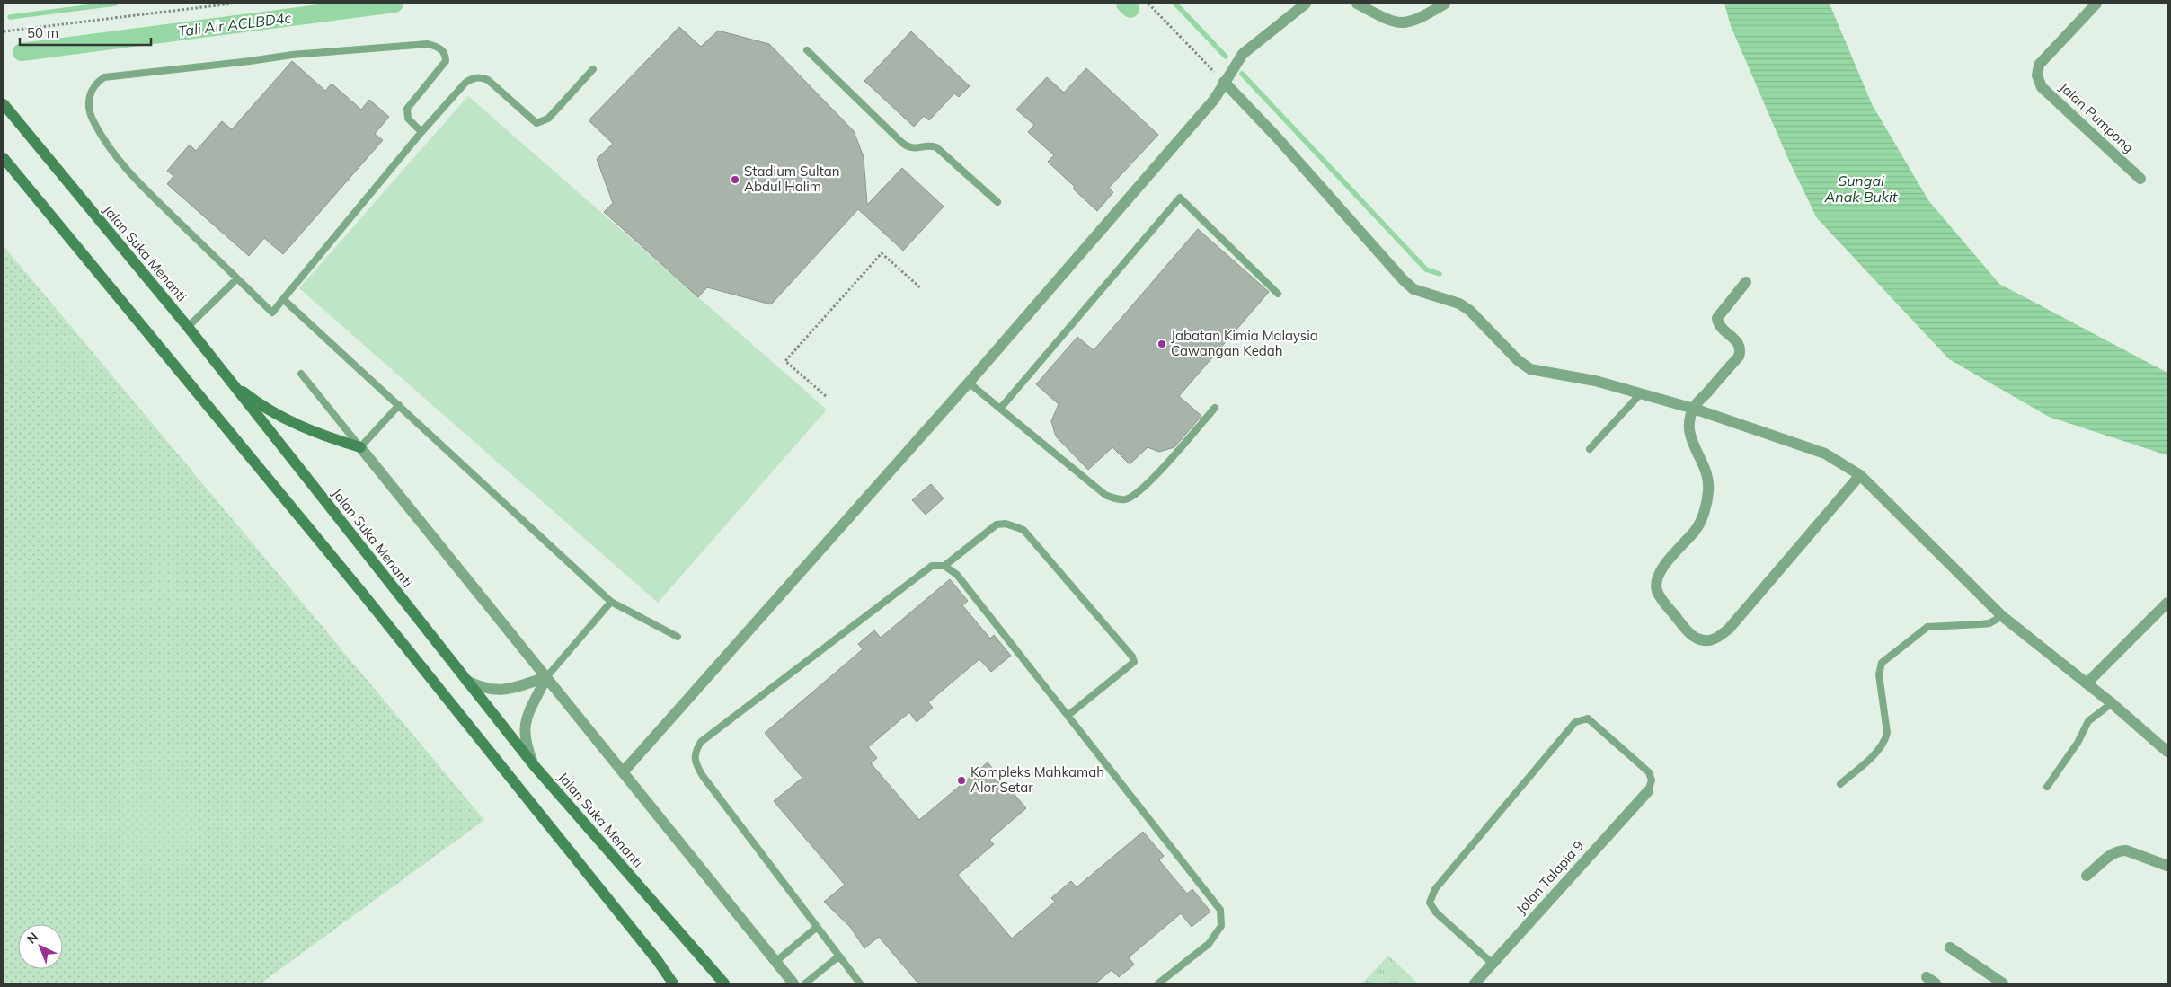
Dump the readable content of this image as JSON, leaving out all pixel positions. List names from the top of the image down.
{
  "streets": {
    "main road": ["Jalan Suka Menanti"],
    "street": ["Jalan Pumpong", "Jalan Talapia 9"]
  },
  "water": ["Tali Air ACLBD4c", "Sungai Anak Bukit"],
  "places": ["Stadium Sultan Abdul Halim", "Jabatan Kimia Malaysia Cawangan Kedah", "Kompleks Mahkamah Alor Setar"],
  "scale_bar": "50 m",
  "north": "top left"
}
